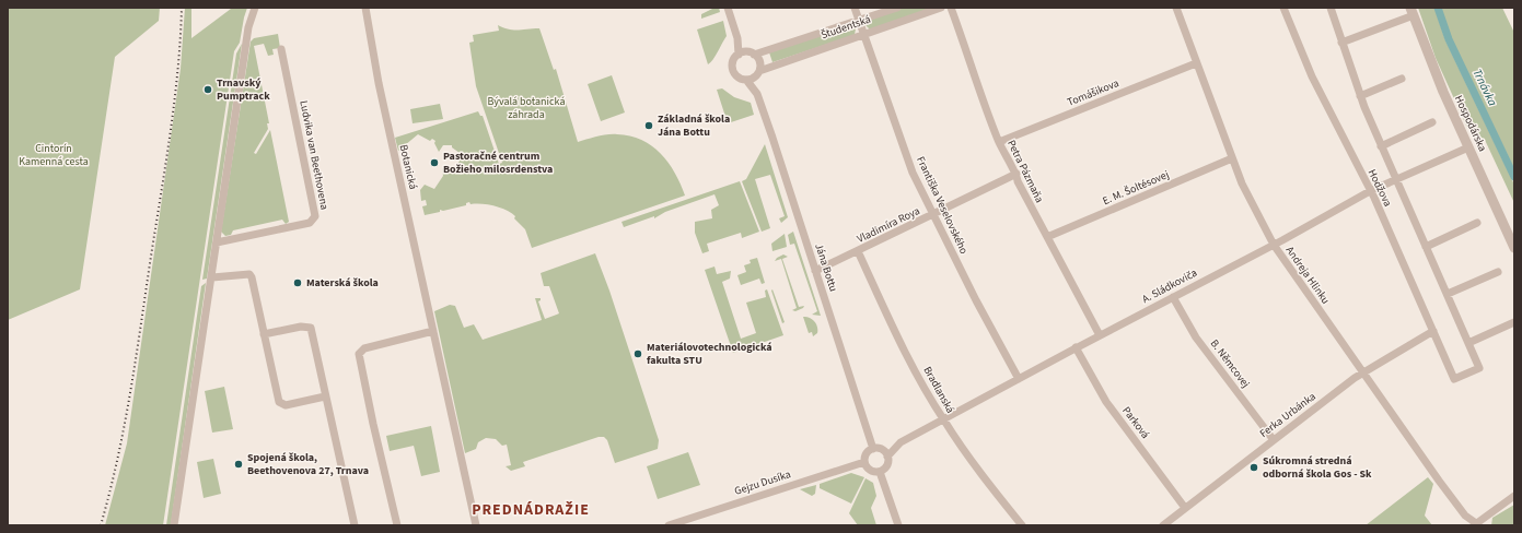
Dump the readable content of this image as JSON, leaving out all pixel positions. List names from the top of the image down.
{
  "streets": {
    "street": [
      "Študentská",
      "Tomášikova",
      "Hospodárska",
      "Ludvika van Beethovena",
      "Botanická",
      "Petra Pázmaňa",
      "E. M. Šoltésovej",
      "Hodžova",
      "Františka Veselovského",
      "Vladimíra Roya",
      "Jána Bottu",
      "Andreja Hlinku",
      "A. Sládkoviča",
      "B. Němcovej",
      "Bradlanská",
      "Ferka Urbánka",
      "Parková",
      "Gejzu Dusíka"
    ]
  },
  "crossings": [
    ["Študentská", "Františka Veselovského"],
    ["Študentská", "Jána Bottu"],
    ["Tomášikova", "Petra Pázmaňa"],
    ["Tomášikova", "Andreja Hlinku"],
    ["Hospodárska", "A. Sládkoviča"],
    ["Petra Pázmaňa", "E. M. Šoltésovej"],
    ["Petra Pázmaňa", "Vladimíra Roya"],
    ["Petra Pázmaňa", "A. Sládkoviča"],
    ["E. M. Šoltésovej", "Andreja Hlinku"],
    ["Hodžova", "A. Sládkoviča"],
    ["Hodžova", "Ferka Urbánka"],
    ["Františka Veselovského", "Vladimíra Roya"],
    ["Františka Veselovského", "A. Sládkoviča"],
    ["Vladimíra Roya", "Jána Bottu"],
    ["Vladimíra Roya", "Bradlanská"],
    ["Jána Bottu", "A. Sládkoviča"],
    ["Jána Bottu", "Gejzu Dusíka"],
    ["Andreja Hlinku", "A. Sládkoviča"],
    ["Andreja Hlinku", "Ferka Urbánka"],
    ["A. Sládkoviča", "B. Němcovej"],
    ["A. Sládkoviča", "Bradlanská"],
    ["A. Sládkoviča", "Parková"],
    ["A. Sládkoviča", "Gejzu Dusíka"],
    ["B. Němcovej", "Ferka Urbánka"],
    ["Ferka Urbánka", "Parková"]
  ],
  "districts": ["PREDNÁDRAŽIE"],
  "water": ["Trnávka"],
  "parks": ["Bývalá botanická záhrada", "Cintorín Kamenná cesta"],
  "places": [
    "Trnavský Pumptrack",
    "Základná škola Jána Bottu",
    "Pastoračné centrum Božieho milosrdenstva",
    "Materská škola",
    "Materiálovotechnologická fakulta STU",
    "Spojená škola, Beethovenova 27, Trnava",
    "Súkromná stredná odborná škola Gos - Sk"
  ]
}
